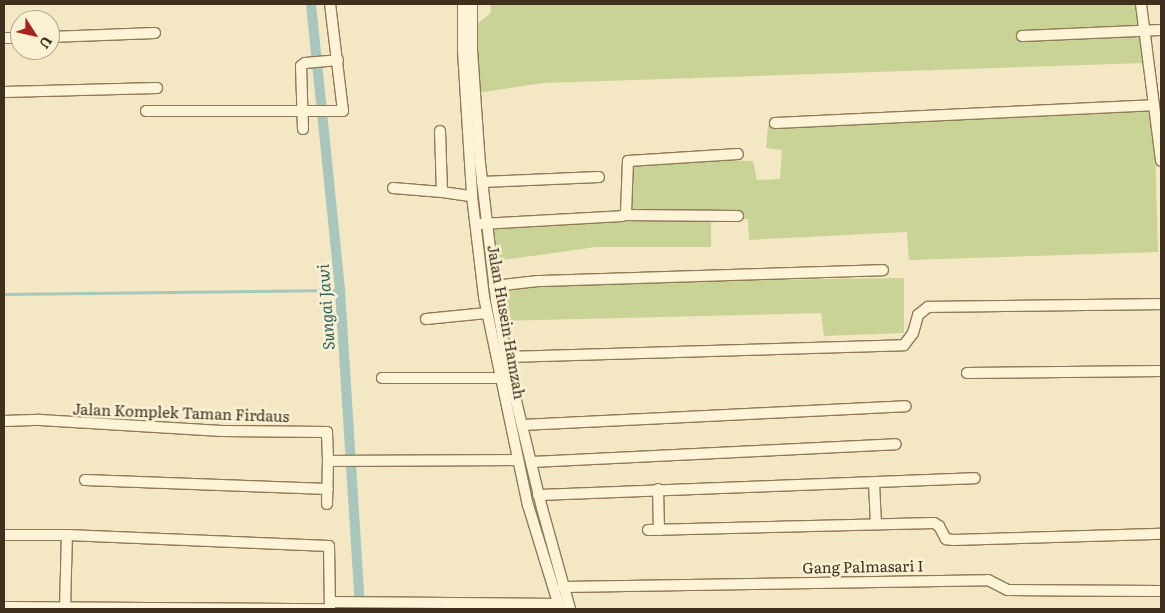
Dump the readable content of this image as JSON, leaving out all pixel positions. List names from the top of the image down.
{
  "streets": {
    "street": ["Jalan Husein Hamzah", "Jalan Komplek Taman Firdaus", "Gang Palmasari I"]
  },
  "crossings": [
    ["Jalan Husein Hamzah", "Gang Palmasari I"]
  ],
  "water": ["Sungai Jawi"],
  "north": "bottom right"
}
